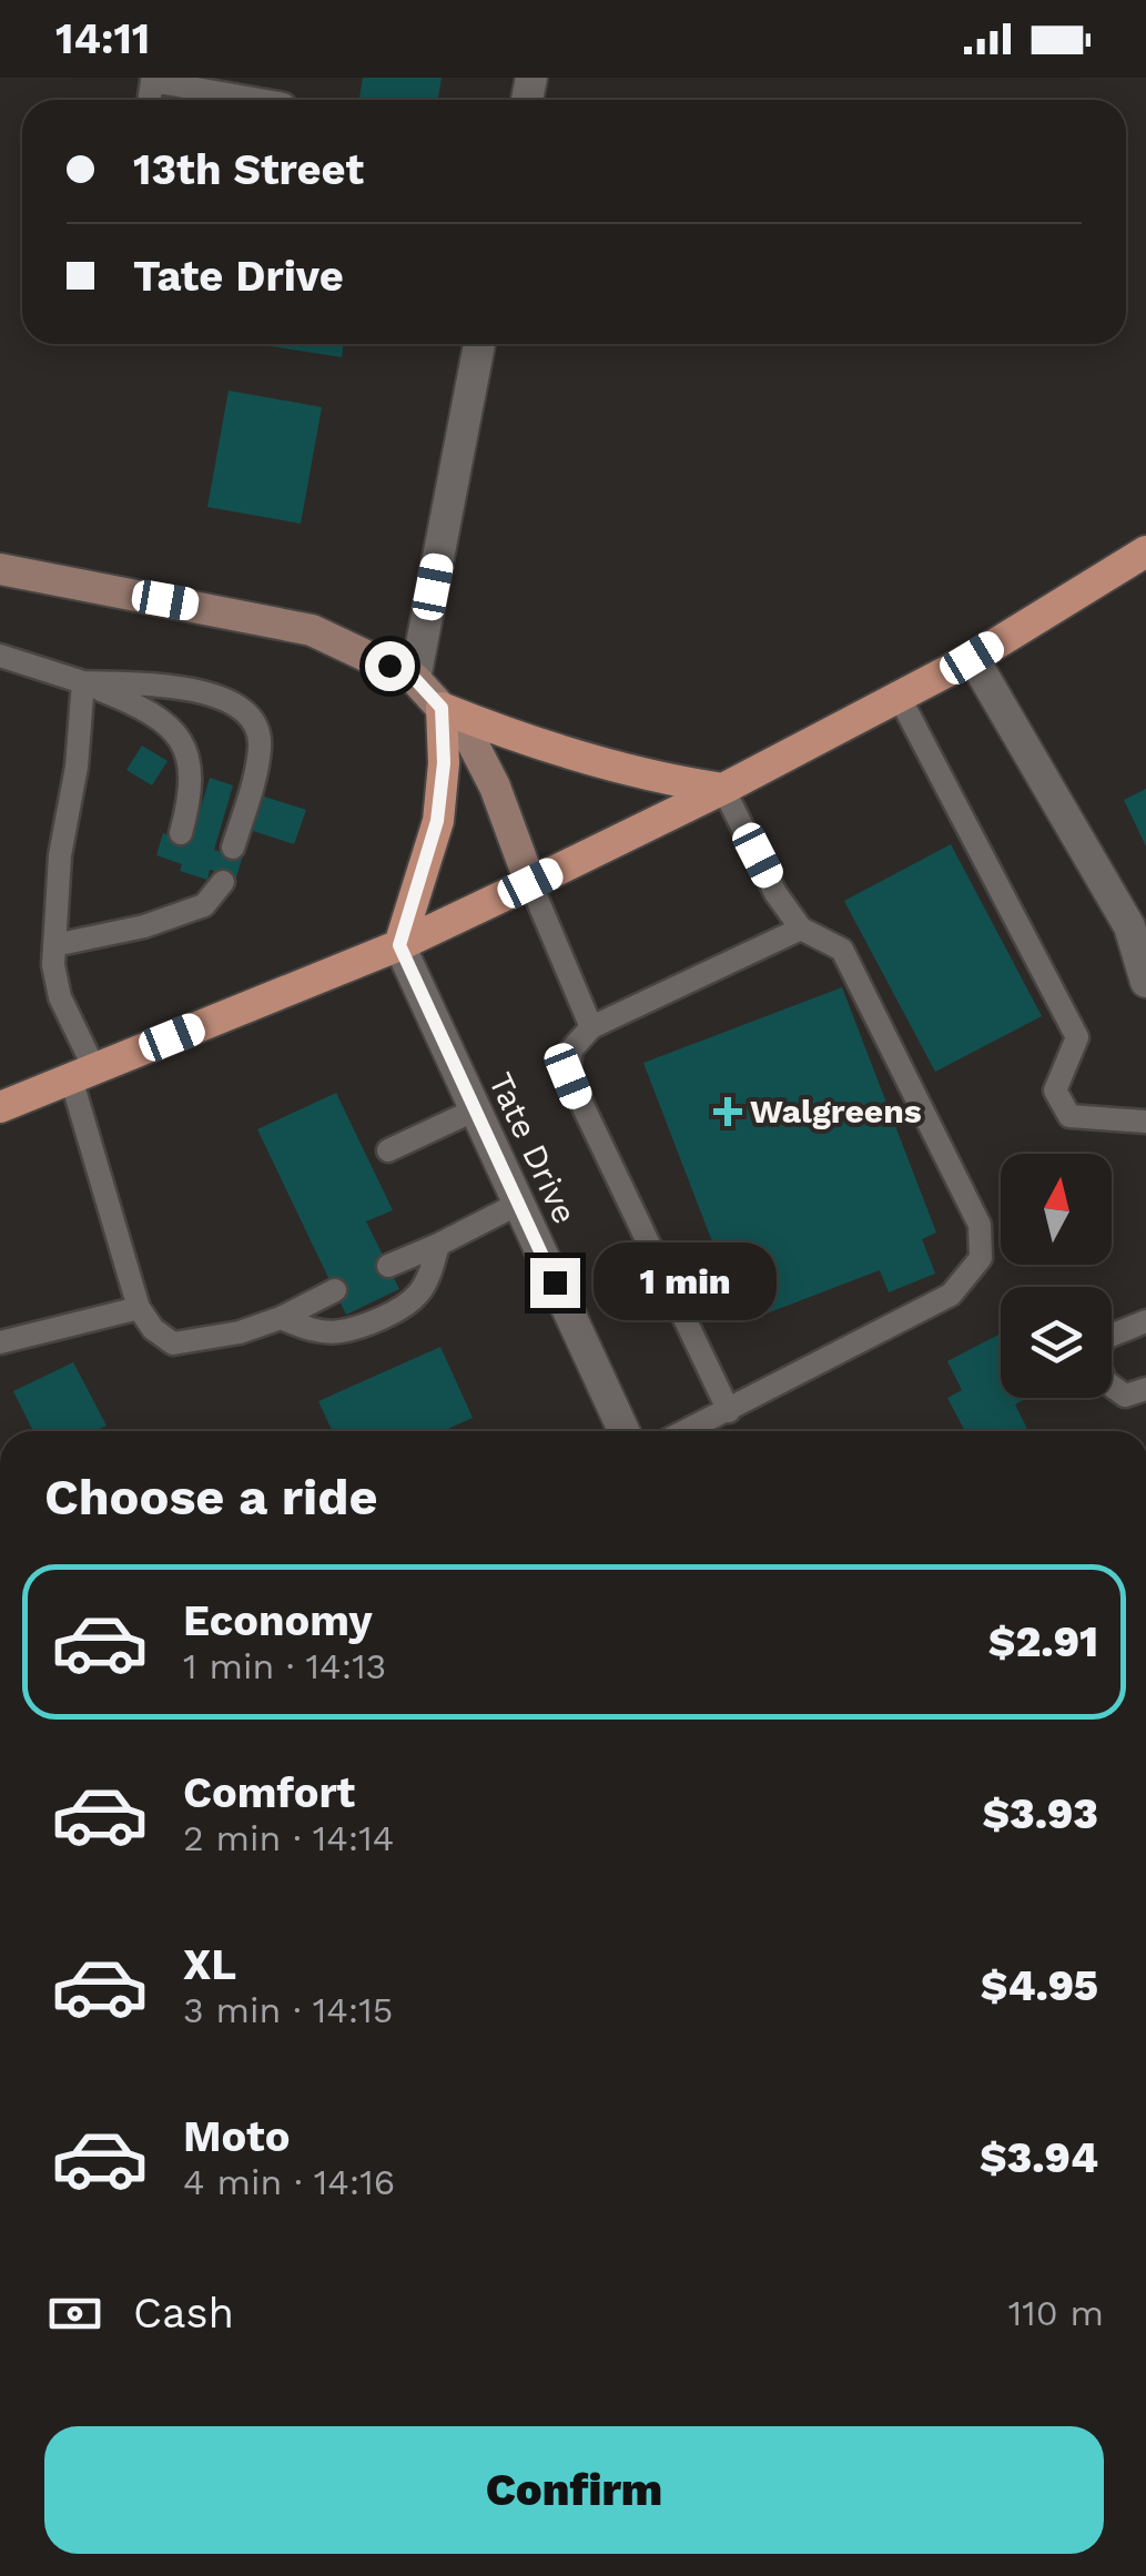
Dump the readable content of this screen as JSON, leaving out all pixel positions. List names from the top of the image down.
{
  "streets": {
    "street": ["Tate Drive"]
  },
  "places": {
    "health": ["Walgreens"]
  },
  "north": "top",
  "page": {
    "status": "14:11",
    "banner": ["13th Street", "Tate Drive"],
    "bubble": "1 min",
    "heading": "Choose a ride",
    "list": [
      {
        "name": "Economy",
        "note": "1 min · 14:13",
        "value": "$2.91"
      },
      {
        "name": "Comfort",
        "note": "2 min · 14:14",
        "value": "$3.93"
      },
      {
        "name": "XL",
        "note": "3 min · 14:15",
        "value": "$4.95"
      },
      {
        "name": "Moto",
        "note": "4 min · 14:16",
        "value": "$3.94"
      }
    ],
    "pay": ["Cash", "110 m"],
    "buttons": "Confirm"
  }
}
